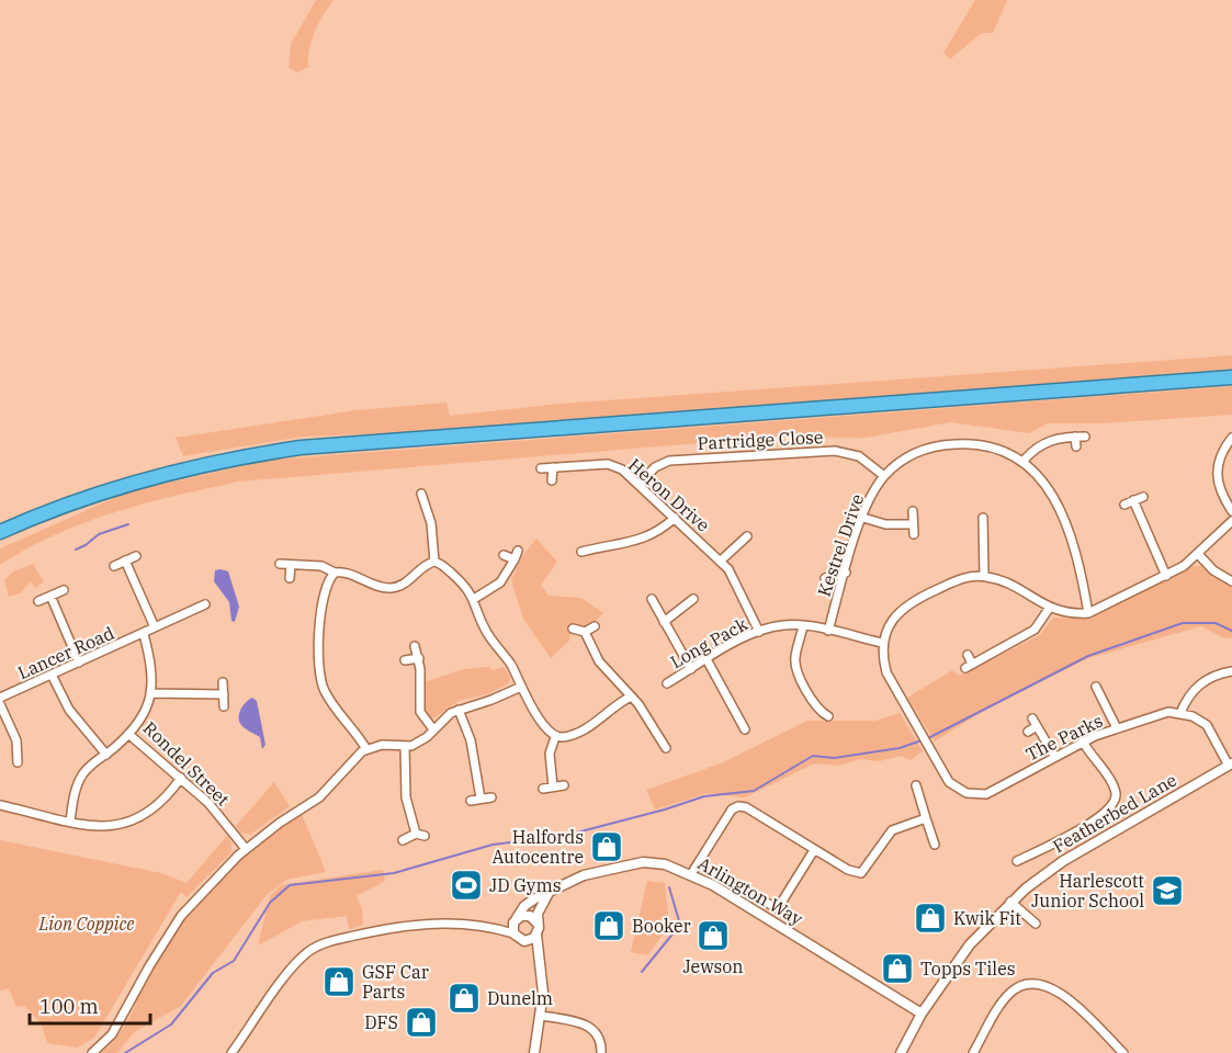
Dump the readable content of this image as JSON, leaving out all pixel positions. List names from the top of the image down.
{
  "streets": {
    "street": [
      "Partridge Close",
      "Heron Drive",
      "Kestrel Drive",
      "Long Pack",
      "Lancer Road",
      "The Parks",
      "Rondel Street",
      "Featherbed Lane",
      "Arlington Way"
    ]
  },
  "crossings": [
    ["Partridge Close", "Heron Drive"],
    ["Partridge Close", "Kestrel Drive"],
    ["Heron Drive", "Long Pack"],
    ["Kestrel Drive", "Long Pack"],
    ["Long Pack", "The Parks"],
    ["Lancer Road", "Rondel Street"],
    ["Featherbed Lane", "Arlington Way"]
  ],
  "parks": ["Lion Coppice"],
  "places": {
    "shop": [
      "Halfords Autocentre",
      "Kwik Fit",
      "Booker",
      "Jewson",
      "Topps Tiles",
      "GSF Car Parts",
      "Dunelm",
      "DFS"
    ],
    "sports": ["JD Gyms"],
    "school or university": ["Harlescott Junior School"]
  },
  "scale_bar": "100 m"
}
